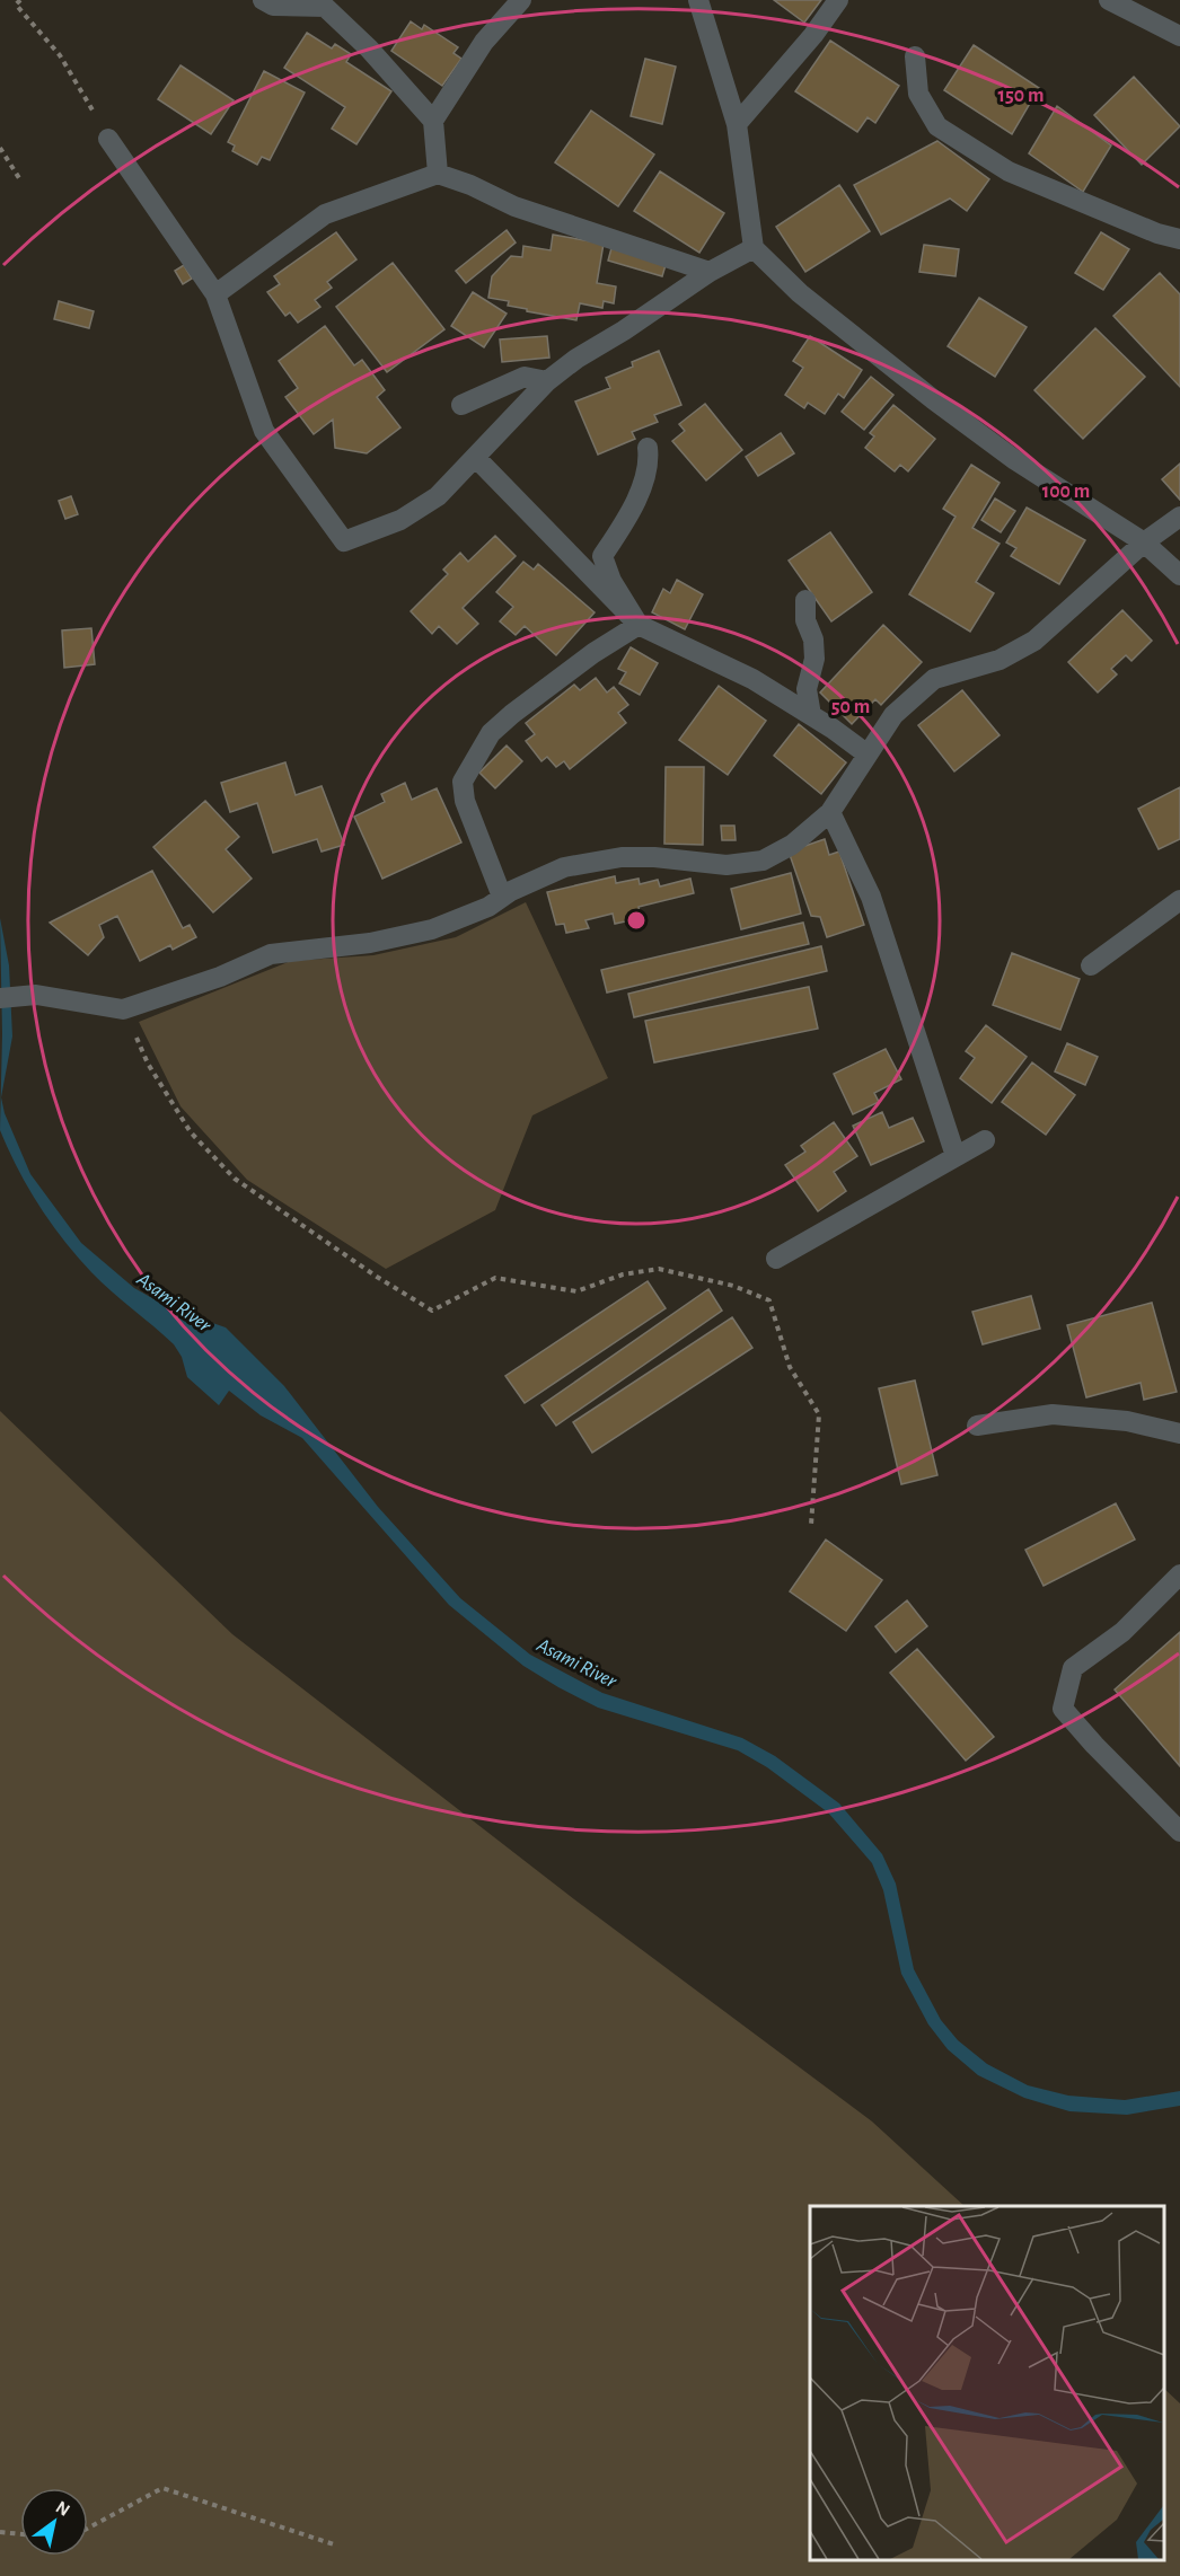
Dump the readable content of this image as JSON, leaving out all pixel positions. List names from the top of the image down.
{
  "water": ["Asami River"],
  "north": "top right",
  "rings": ["150 m", "100 m", "50 m"]
}
